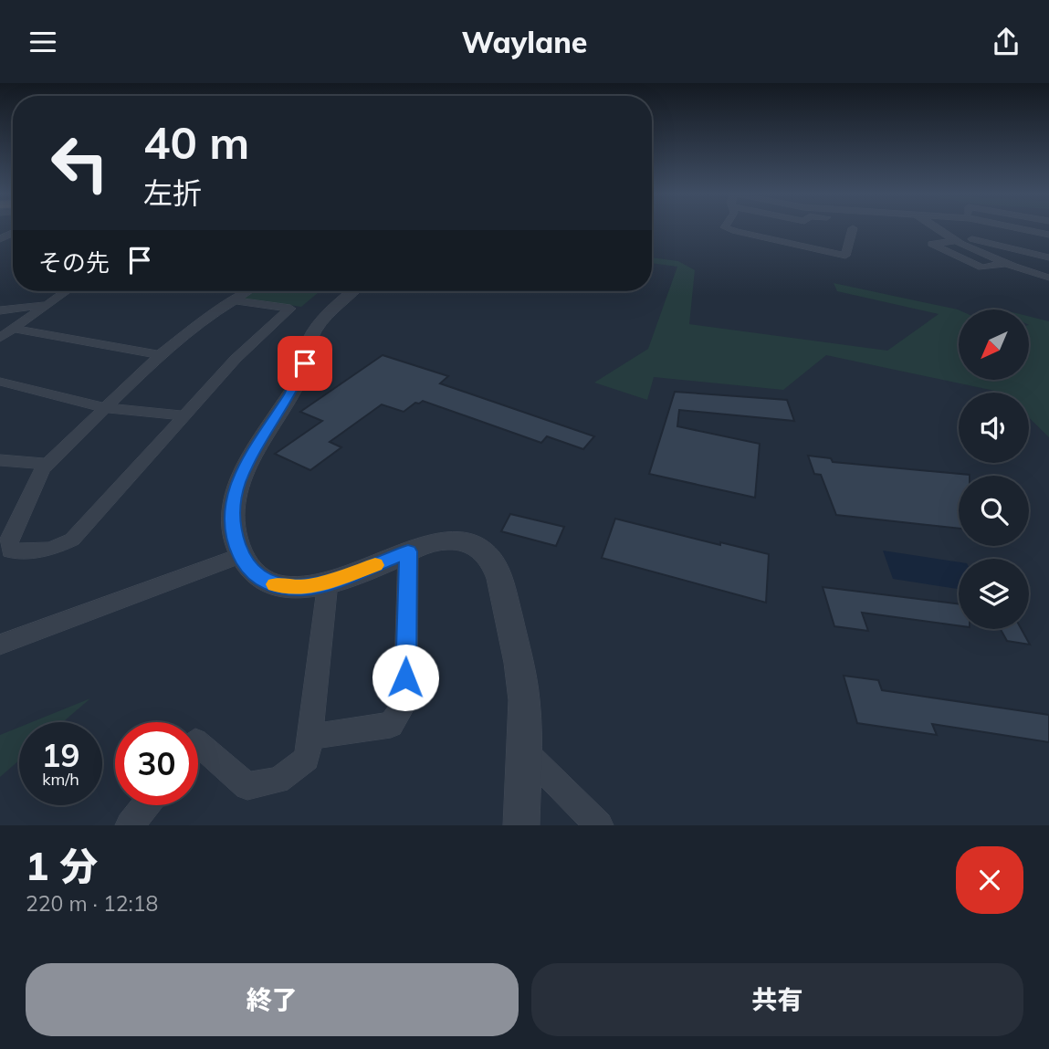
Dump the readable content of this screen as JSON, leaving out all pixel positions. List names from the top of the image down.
{
  "north": "bottom left",
  "page": {
    "header": "Waylane",
    "turn": ["40 m", "左折"],
    "then": "その先",
    "speed": "19 km/h",
    "limit": "30",
    "heading": ["1 分", "220 m · 12:18"],
    "buttons": ["終了", "共有"]
  }
}
